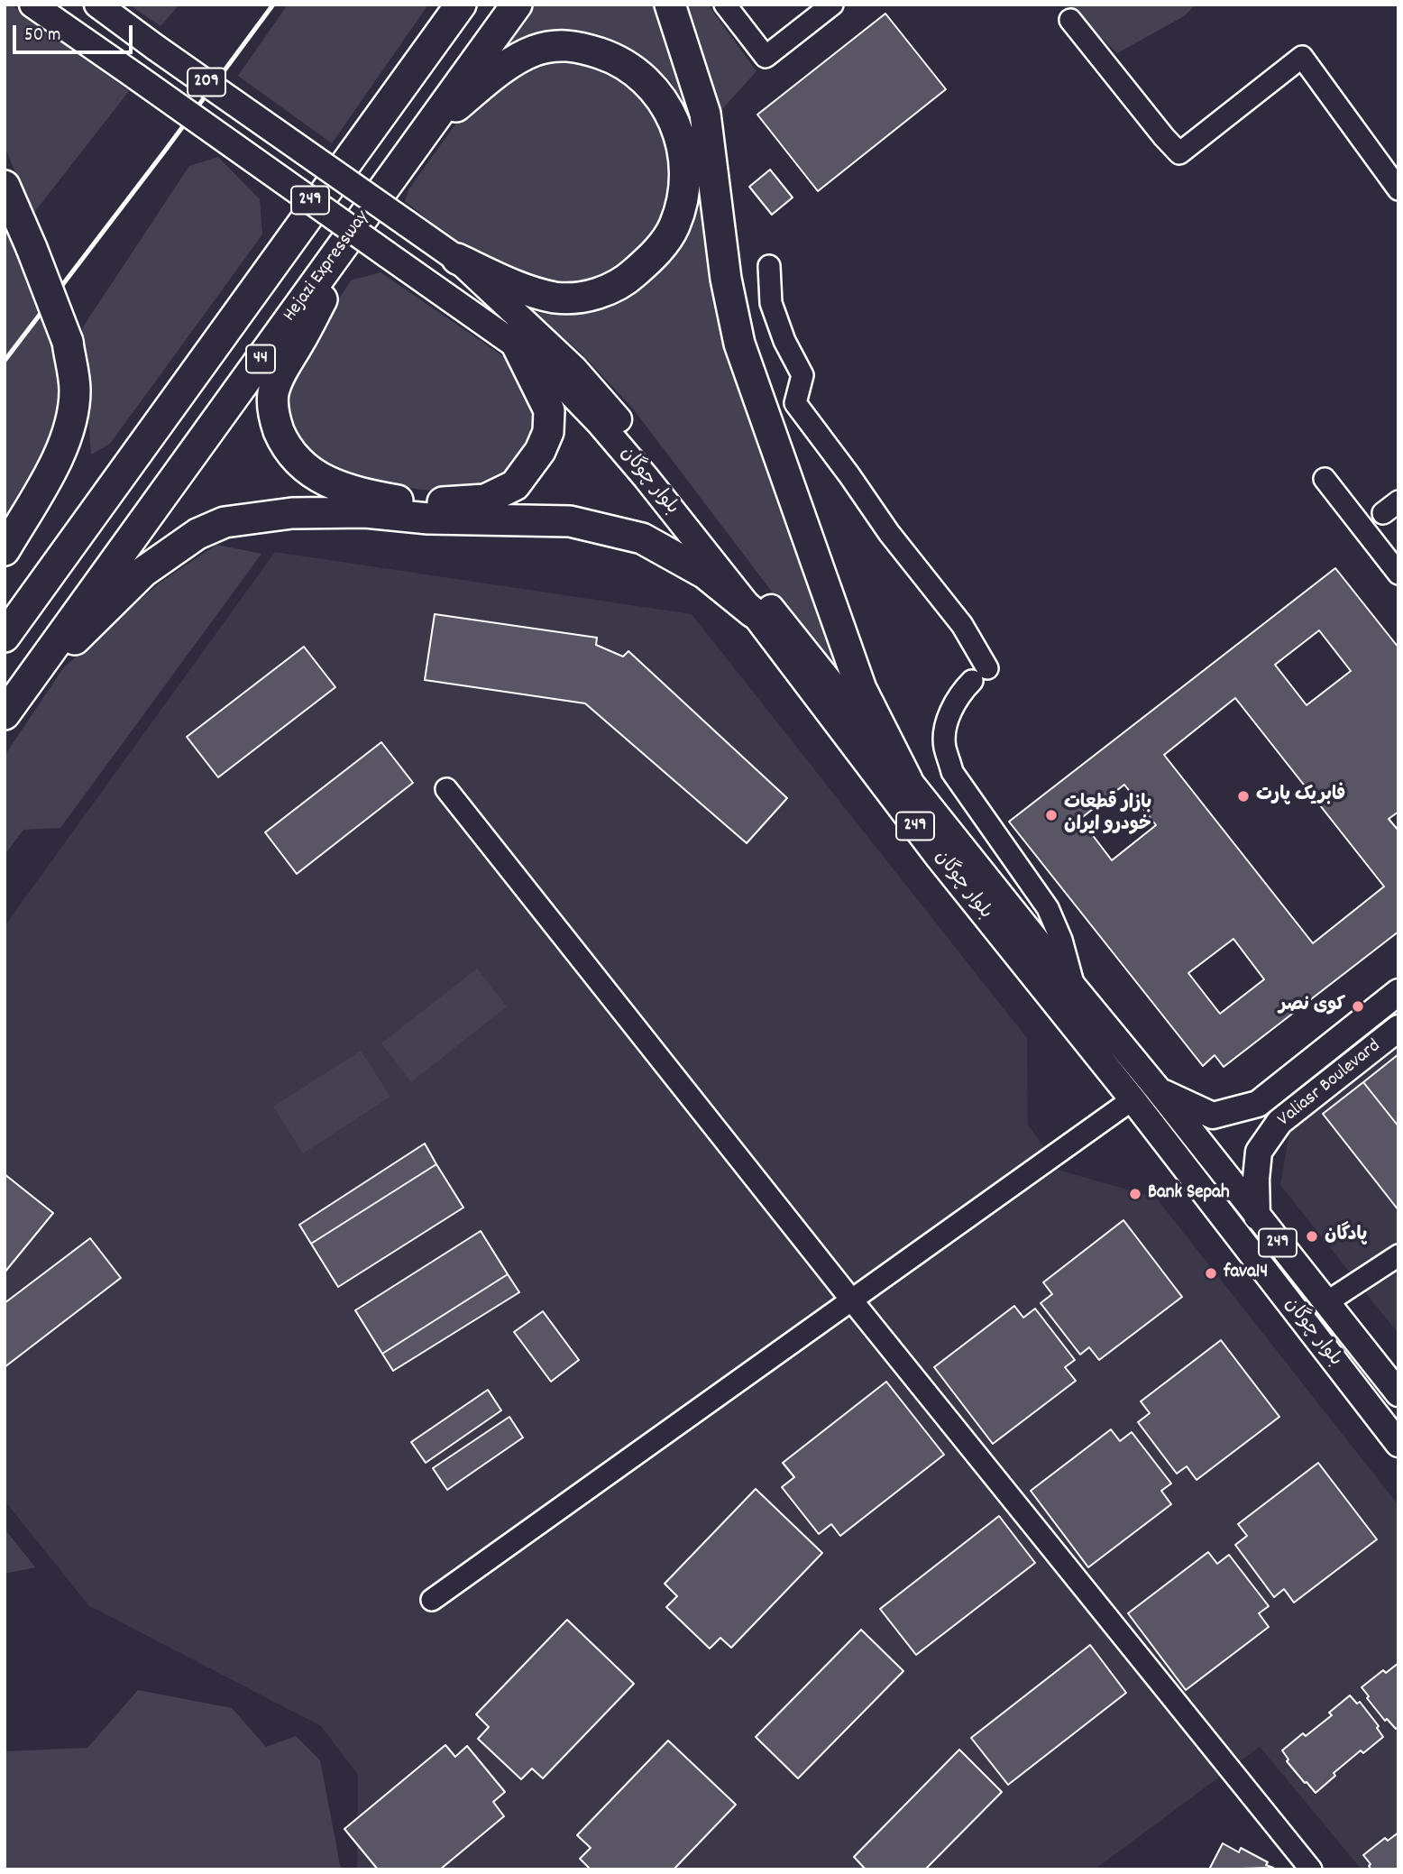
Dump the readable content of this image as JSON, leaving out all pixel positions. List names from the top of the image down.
{
  "streets": {
    "highway": ["Hejazi Expressway", "44"],
    "main road": [
      "209",
      "249",
      "بلوار چوگان",
      "Valiasr Boulevard"
    ]
  },
  "crossings": [
    ["209", "بلوار چوگان"],
    ["بلوار چوگان", "Valiasr Boulevard"]
  ],
  "places": [
    "فابریک پارت",
    "بازار قطعات خودرو ایران",
    "کوی نصر",
    "Bank Sepah",
    "پادگان",
    "fava14"
  ],
  "scale_bar": "50 m"
}
